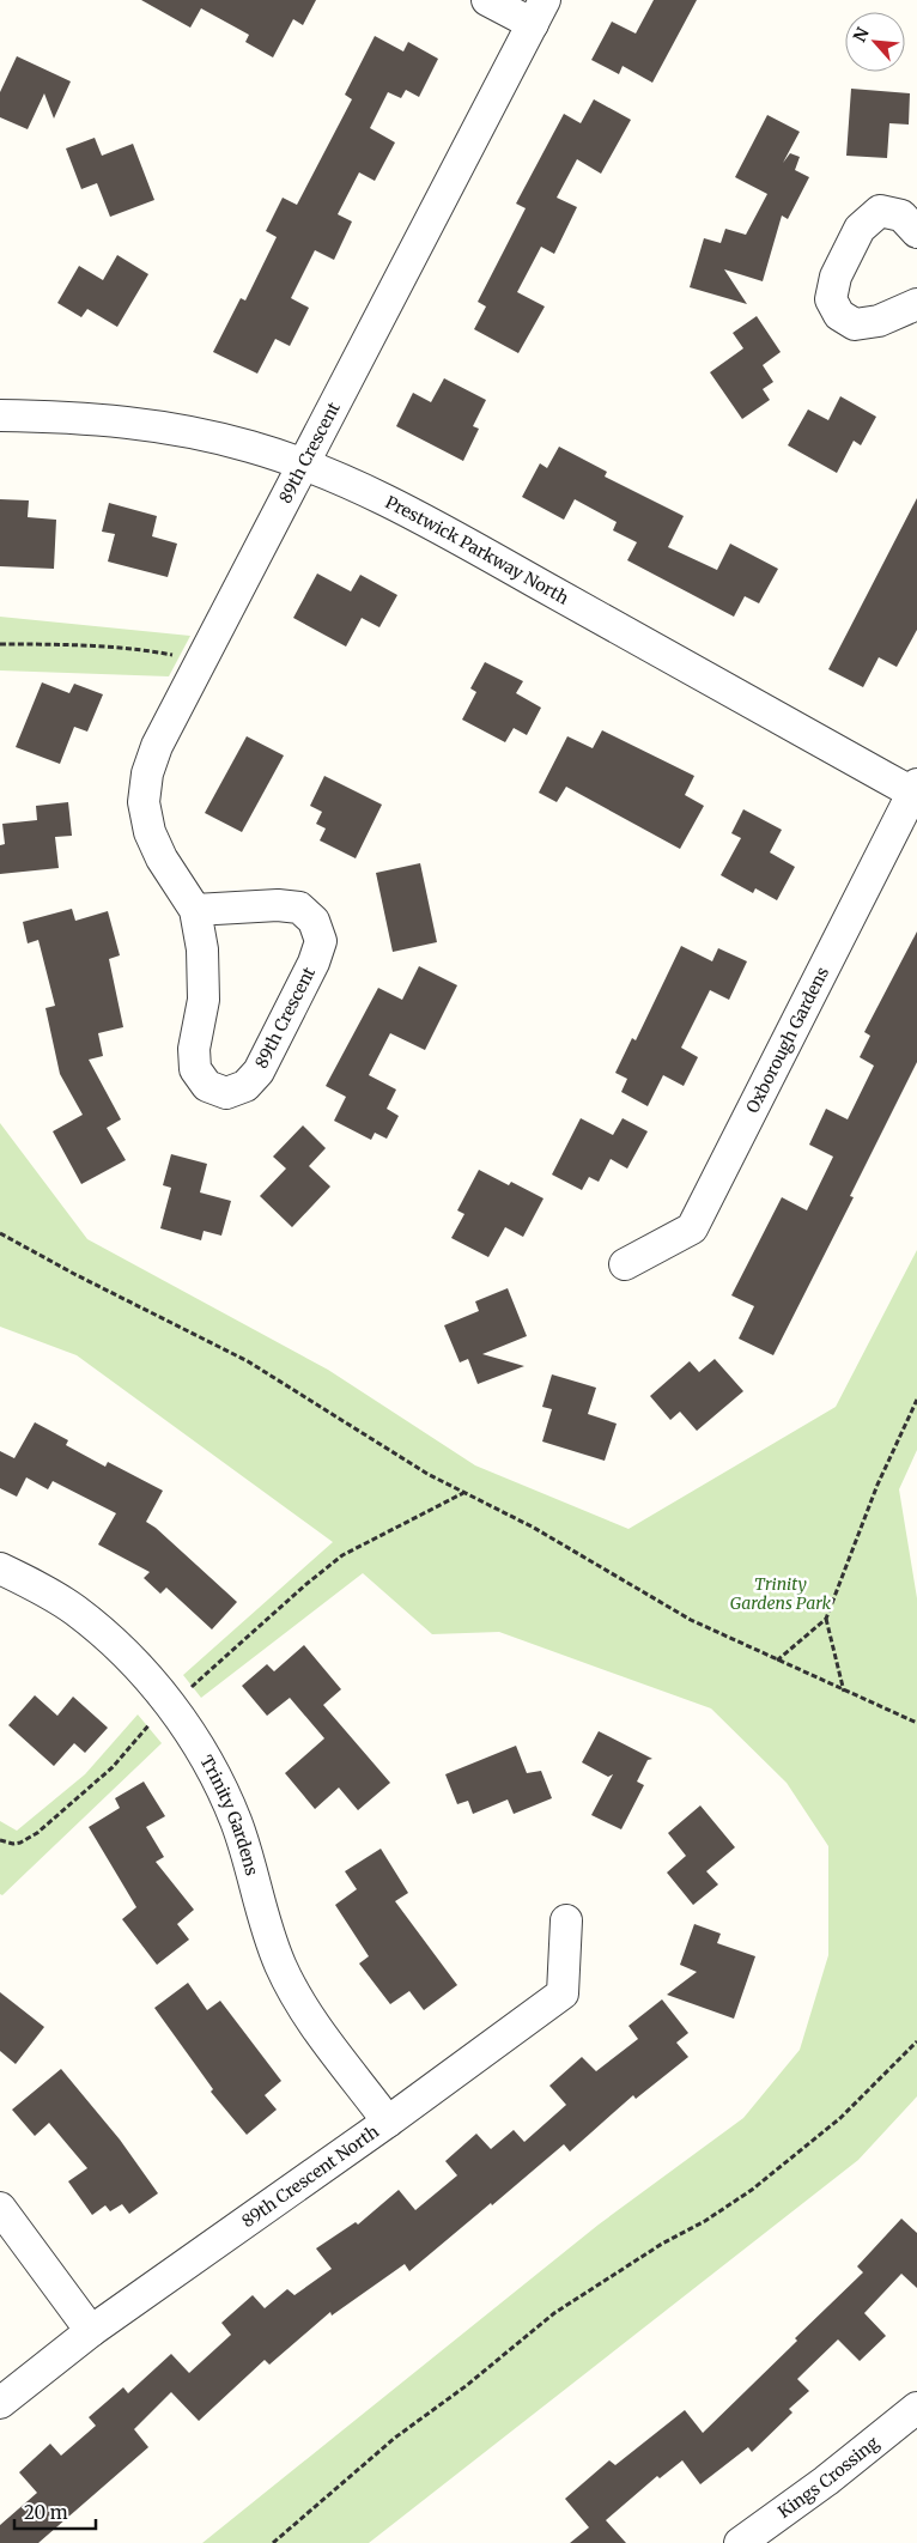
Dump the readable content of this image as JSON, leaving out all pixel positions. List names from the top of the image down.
{
  "streets": {
    "street": [
      "89th Crescent",
      "Prestwick Parkway North",
      "Oxborough Gardens",
      "Trinity Gardens",
      "89th Crescent North",
      "Kings Crossing"
    ]
  },
  "crossings": [
    ["89th Crescent", "Prestwick Parkway North"],
    ["Prestwick Parkway North", "Oxborough Gardens"],
    ["Trinity Gardens", "89th Crescent North"]
  ],
  "parks": ["Trinity Gardens Park"],
  "scale_bar": "20 m",
  "north": "top left"
}
